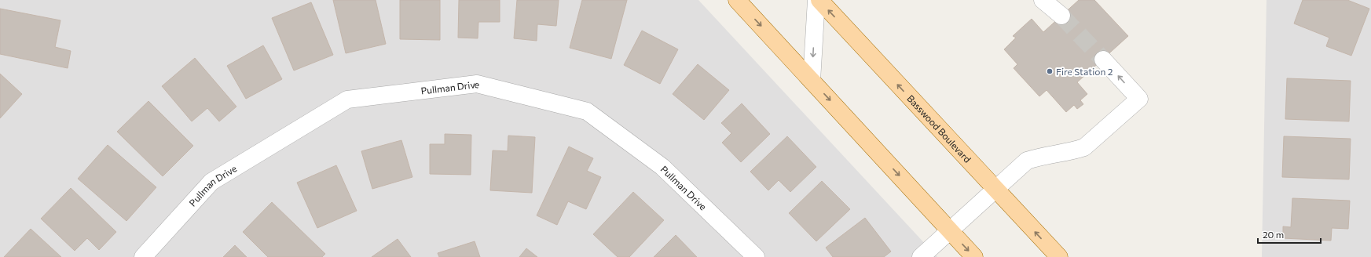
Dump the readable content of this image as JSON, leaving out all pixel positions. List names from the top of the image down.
{
  "streets": {
    "main road": ["Basswood Boulevard"],
    "street": ["Pullman Drive"]
  },
  "places": ["Fire Station 2"],
  "scale_bar": "20 m"
}
